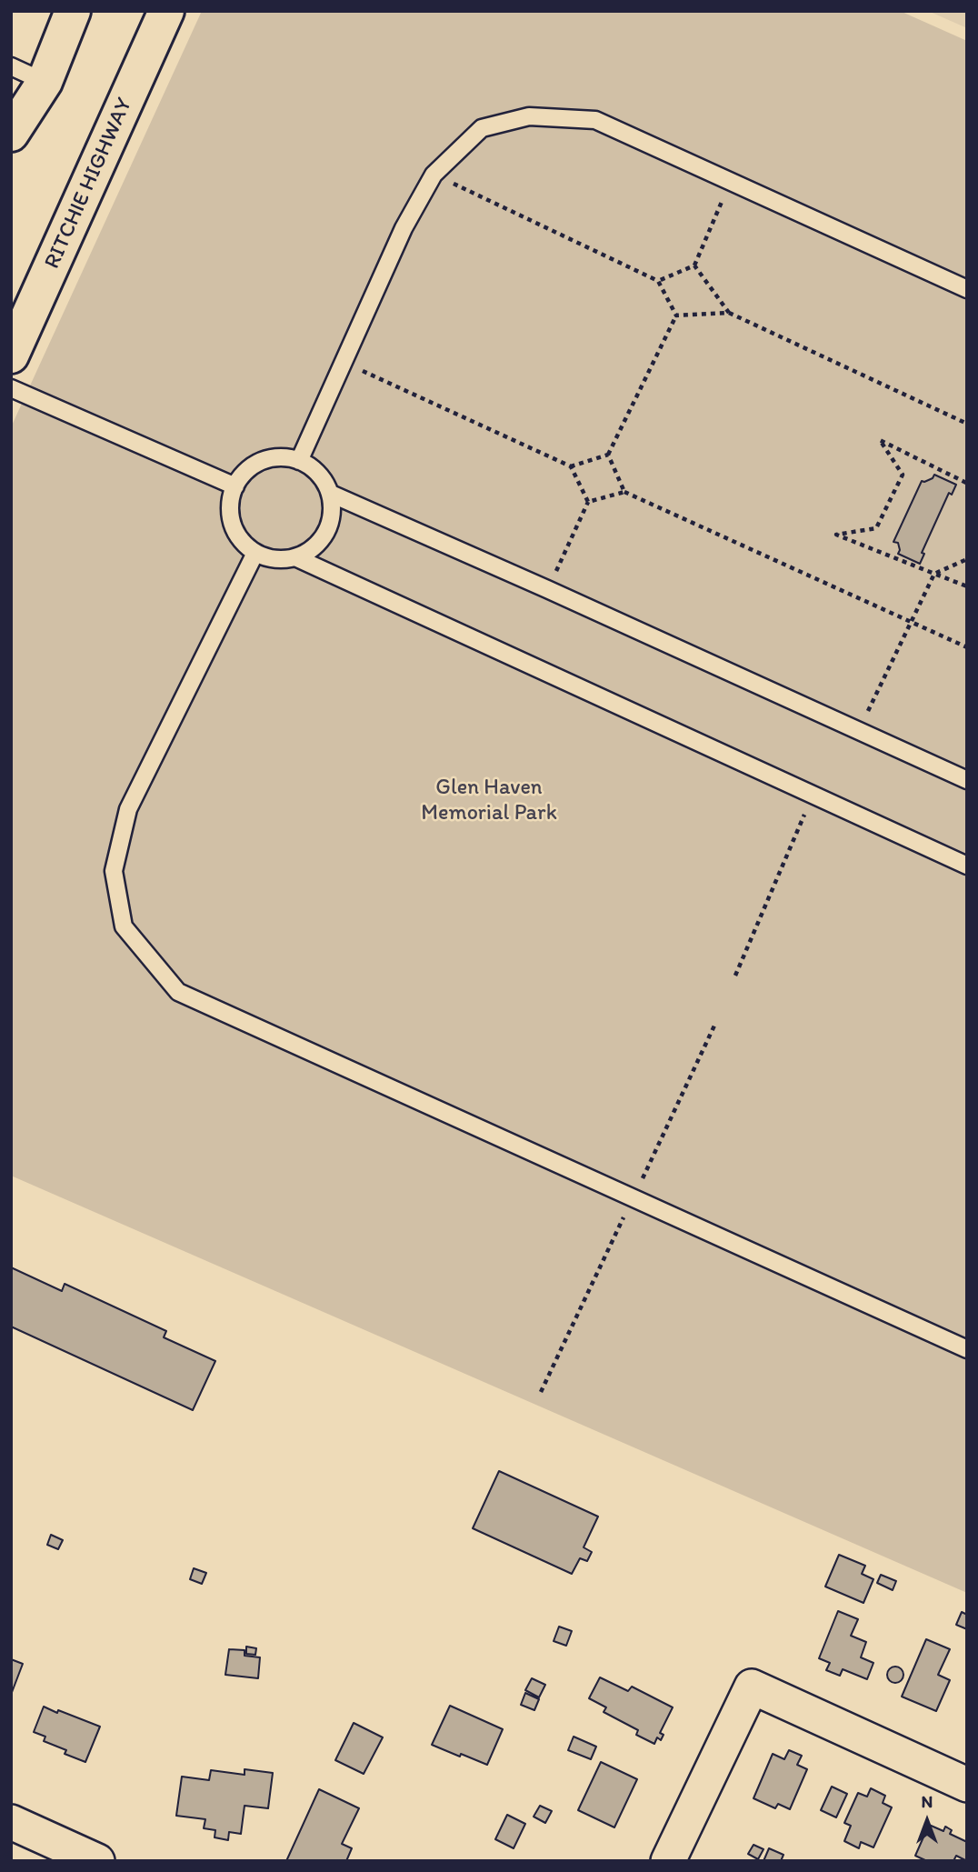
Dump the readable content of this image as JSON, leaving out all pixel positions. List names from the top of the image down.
{
  "streets": {
    "main road": ["RITCHIE HIGHWAY"]
  },
  "parks": ["Glen Haven Memorial Park"],
  "north": "top"
}
